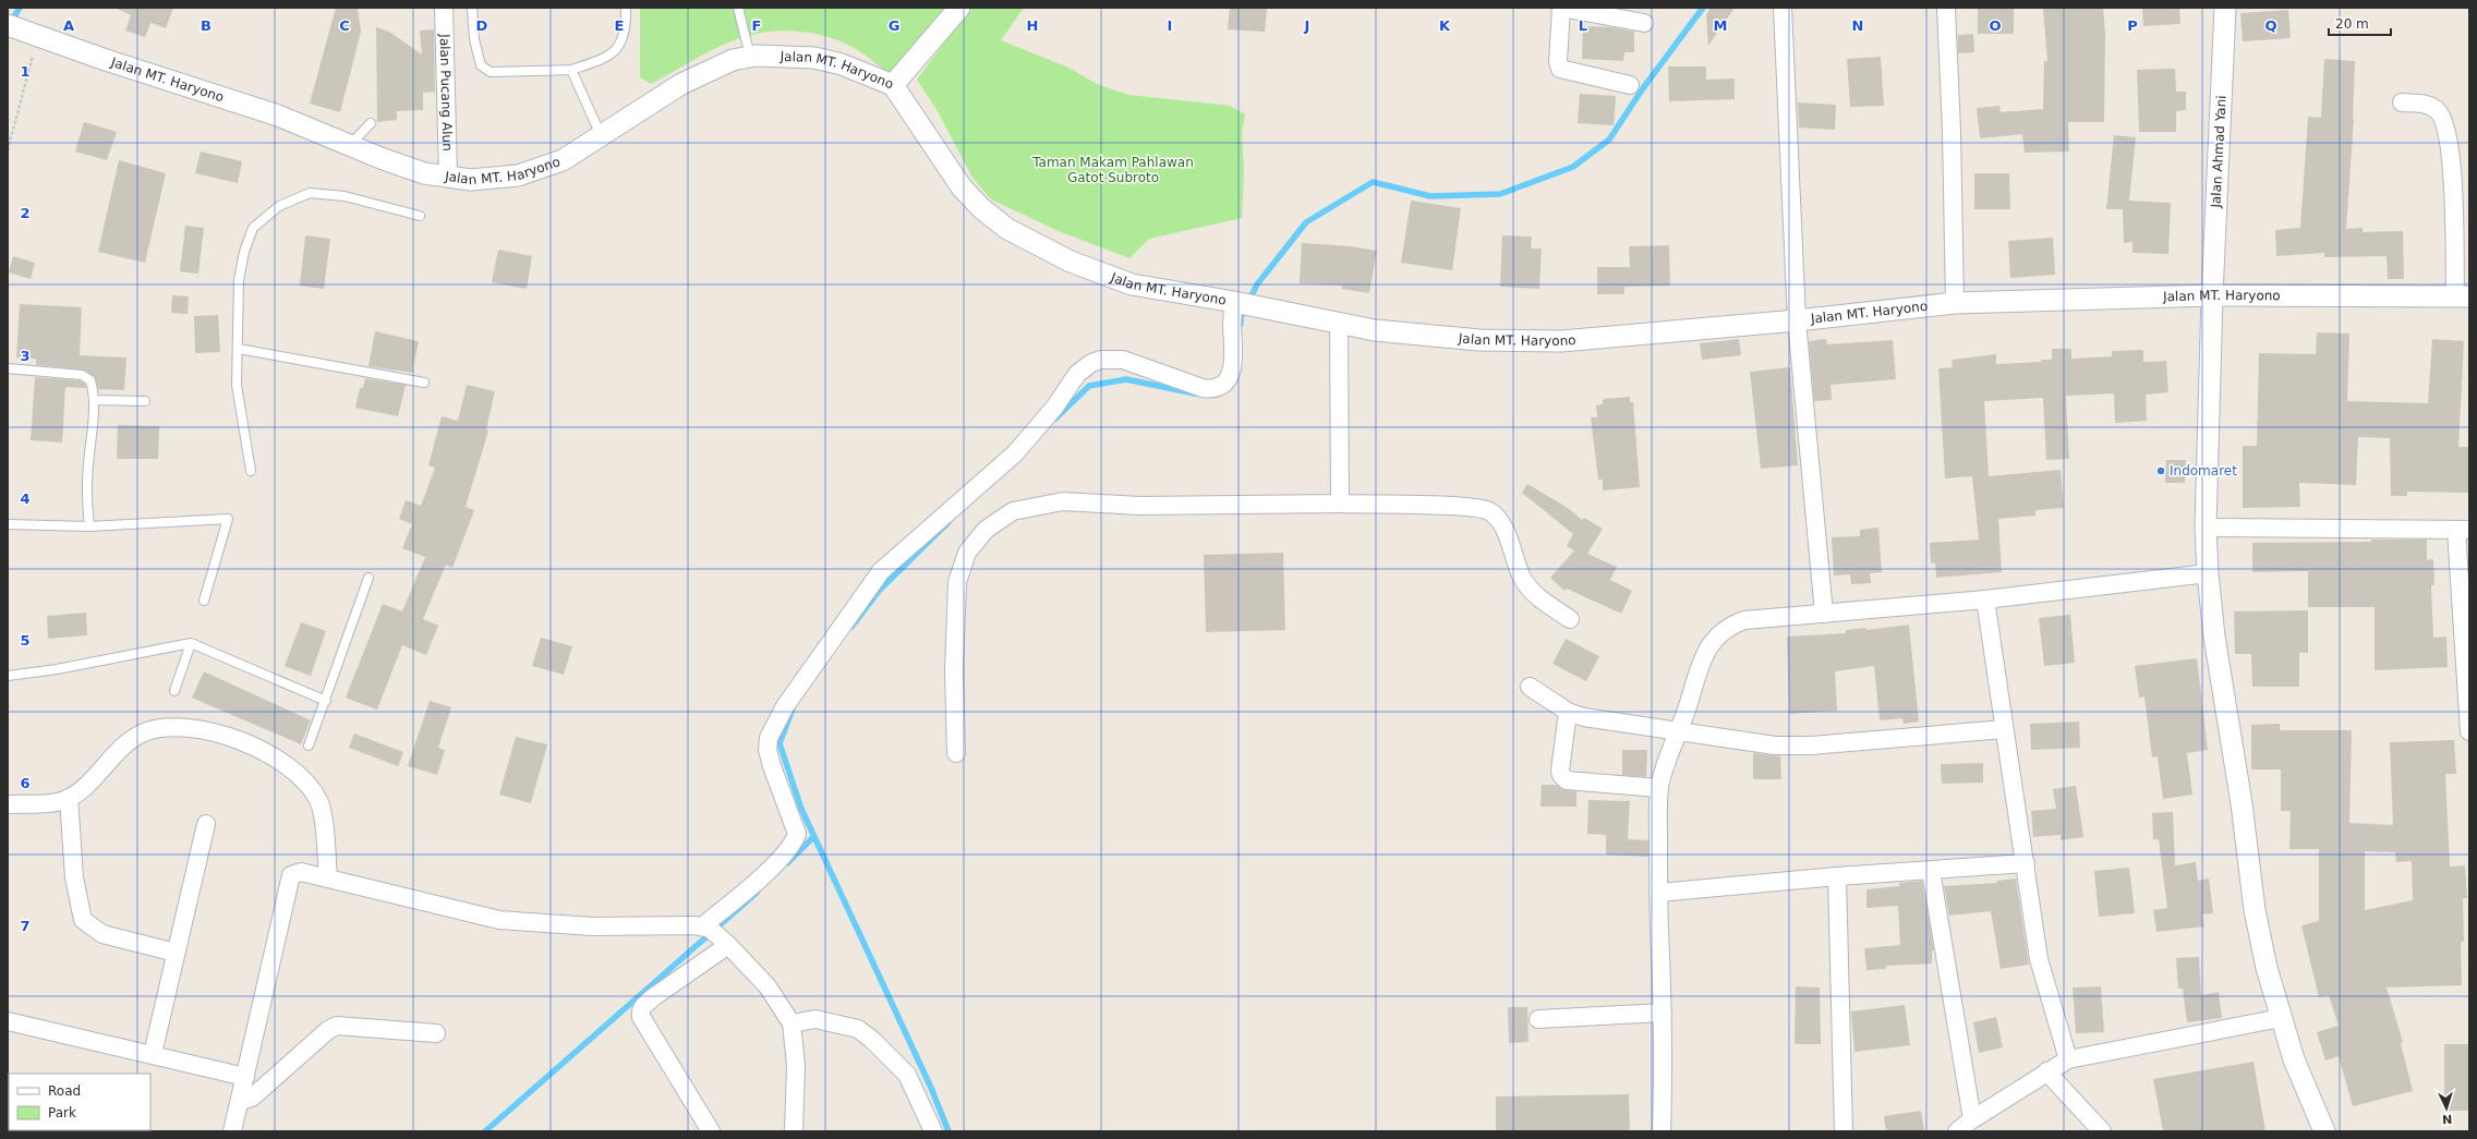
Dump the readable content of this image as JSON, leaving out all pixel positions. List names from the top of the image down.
{
  "streets": {
    "street": ["Jalan MT. Haryono", "Jalan Pucang Alun", "Jalan Ahmad Yani"]
  },
  "crossings": [
    ["Jalan MT. Haryono", "Jalan Pucang Alun"],
    ["Jalan MT. Haryono", "Jalan Ahmad Yani"]
  ],
  "parks": ["Taman Makam Pahlawan Gatot Subroto"],
  "places": ["Indomaret"],
  "legend": ["Road", "Park"],
  "scale_bar": "20 m",
  "north": "bottom",
  "grid": {
    "columns": [
      "A",
      "B",
      "C",
      "D",
      "E",
      "F",
      "G",
      "H",
      "I",
      "J",
      "K",
      "L",
      "M",
      "N",
      "O",
      "P",
      "Q"
    ],
    "rows": [
      "1",
      "2",
      "3",
      "4",
      "5",
      "6",
      "7"
    ]
  }
}
